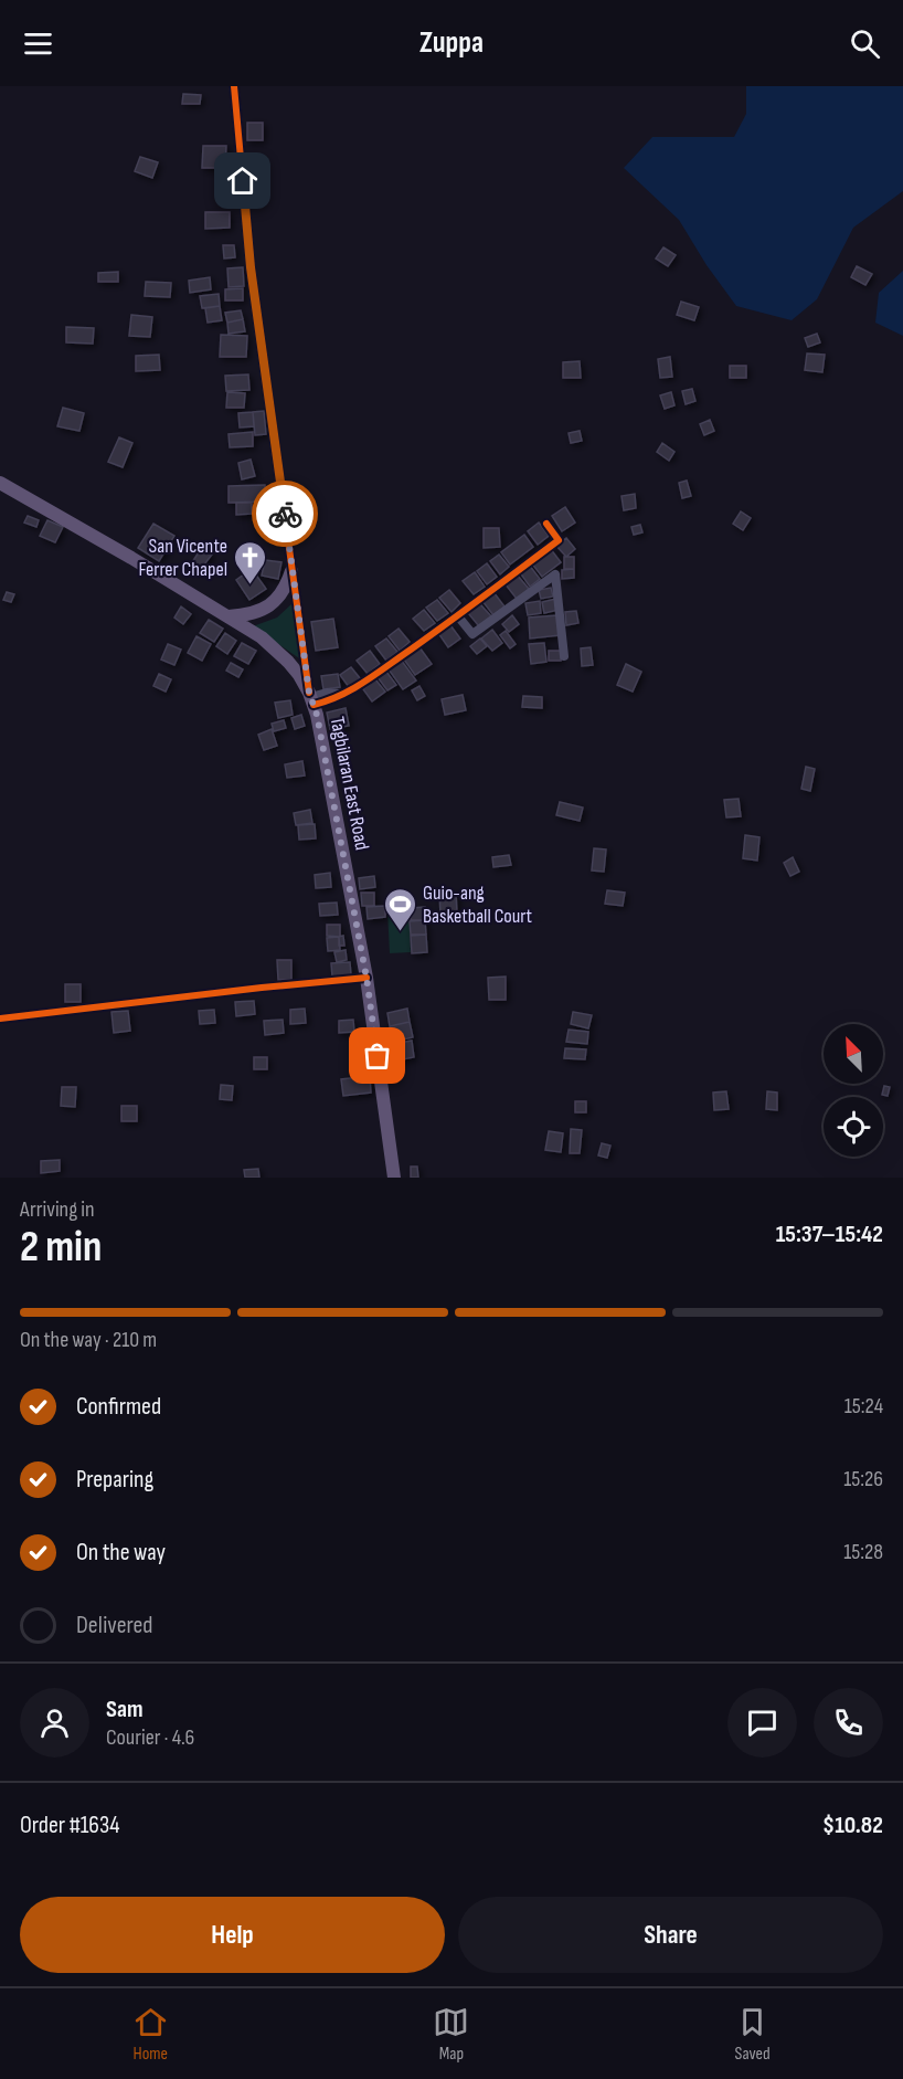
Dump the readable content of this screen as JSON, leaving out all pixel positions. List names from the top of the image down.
{
  "streets": {
    "main road": ["Tagbilaran East Road"]
  },
  "places": {
    "church": ["San Vicente Ferrer Chapel"],
    "sports": ["Guio-ang Basketball Court"]
  },
  "north": "top left",
  "page": {
    "header": "Zuppa",
    "heading": ["2 min", "Arriving in", "15:37–15:42"],
    "panel": [
      "Sam",
      "Courier · 4.6",
      "Order #1634",
      "$10.82"
    ],
    "bar": "On the way · 210 m",
    "list": [
      ["Confirmed", "15:24"],
      ["Preparing", "15:26"],
      ["On the way", "15:28"],
      "Delivered"
    ],
    "buttons": ["Help", "Share"],
    "tabs": ["Home", "Map", "Saved"]
  }
}
